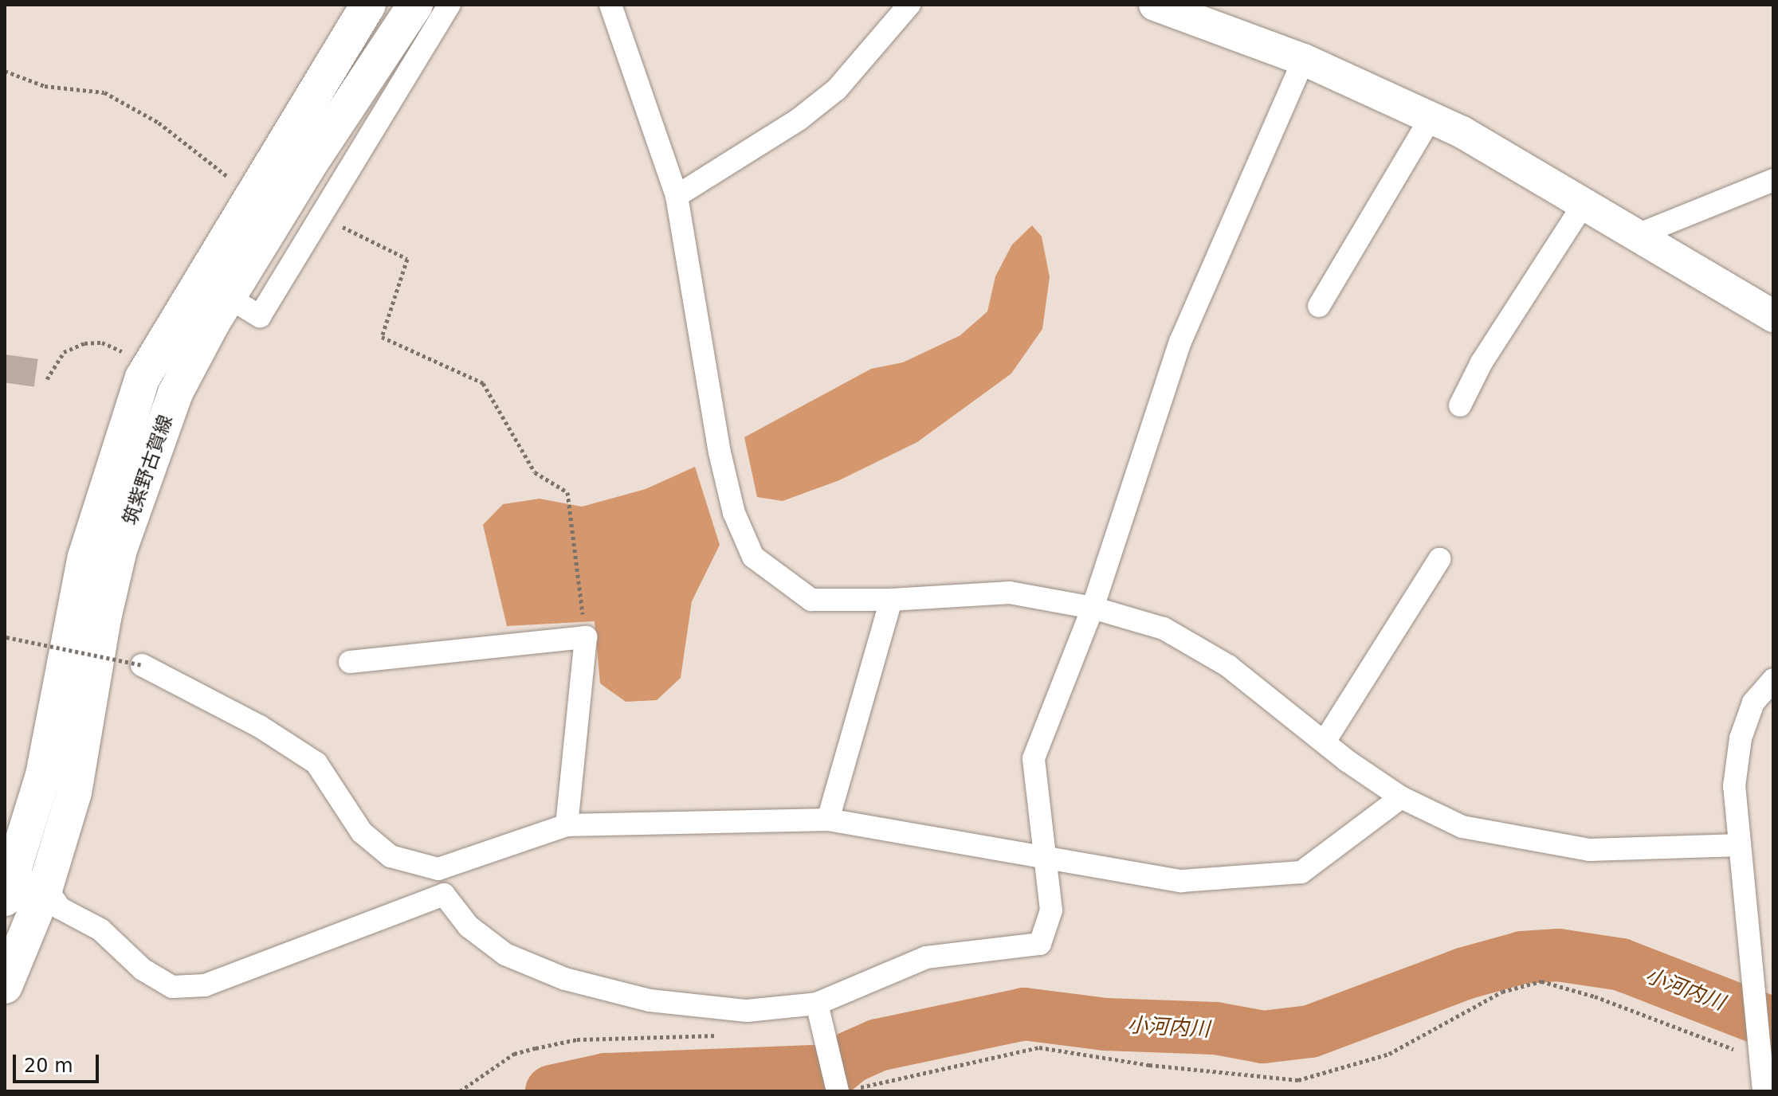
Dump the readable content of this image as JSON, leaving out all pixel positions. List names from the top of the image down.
{
  "streets": {
    "main road": ["筑紫野古賀線"]
  },
  "water": ["小河内川"],
  "scale_bar": "20 m"
}
